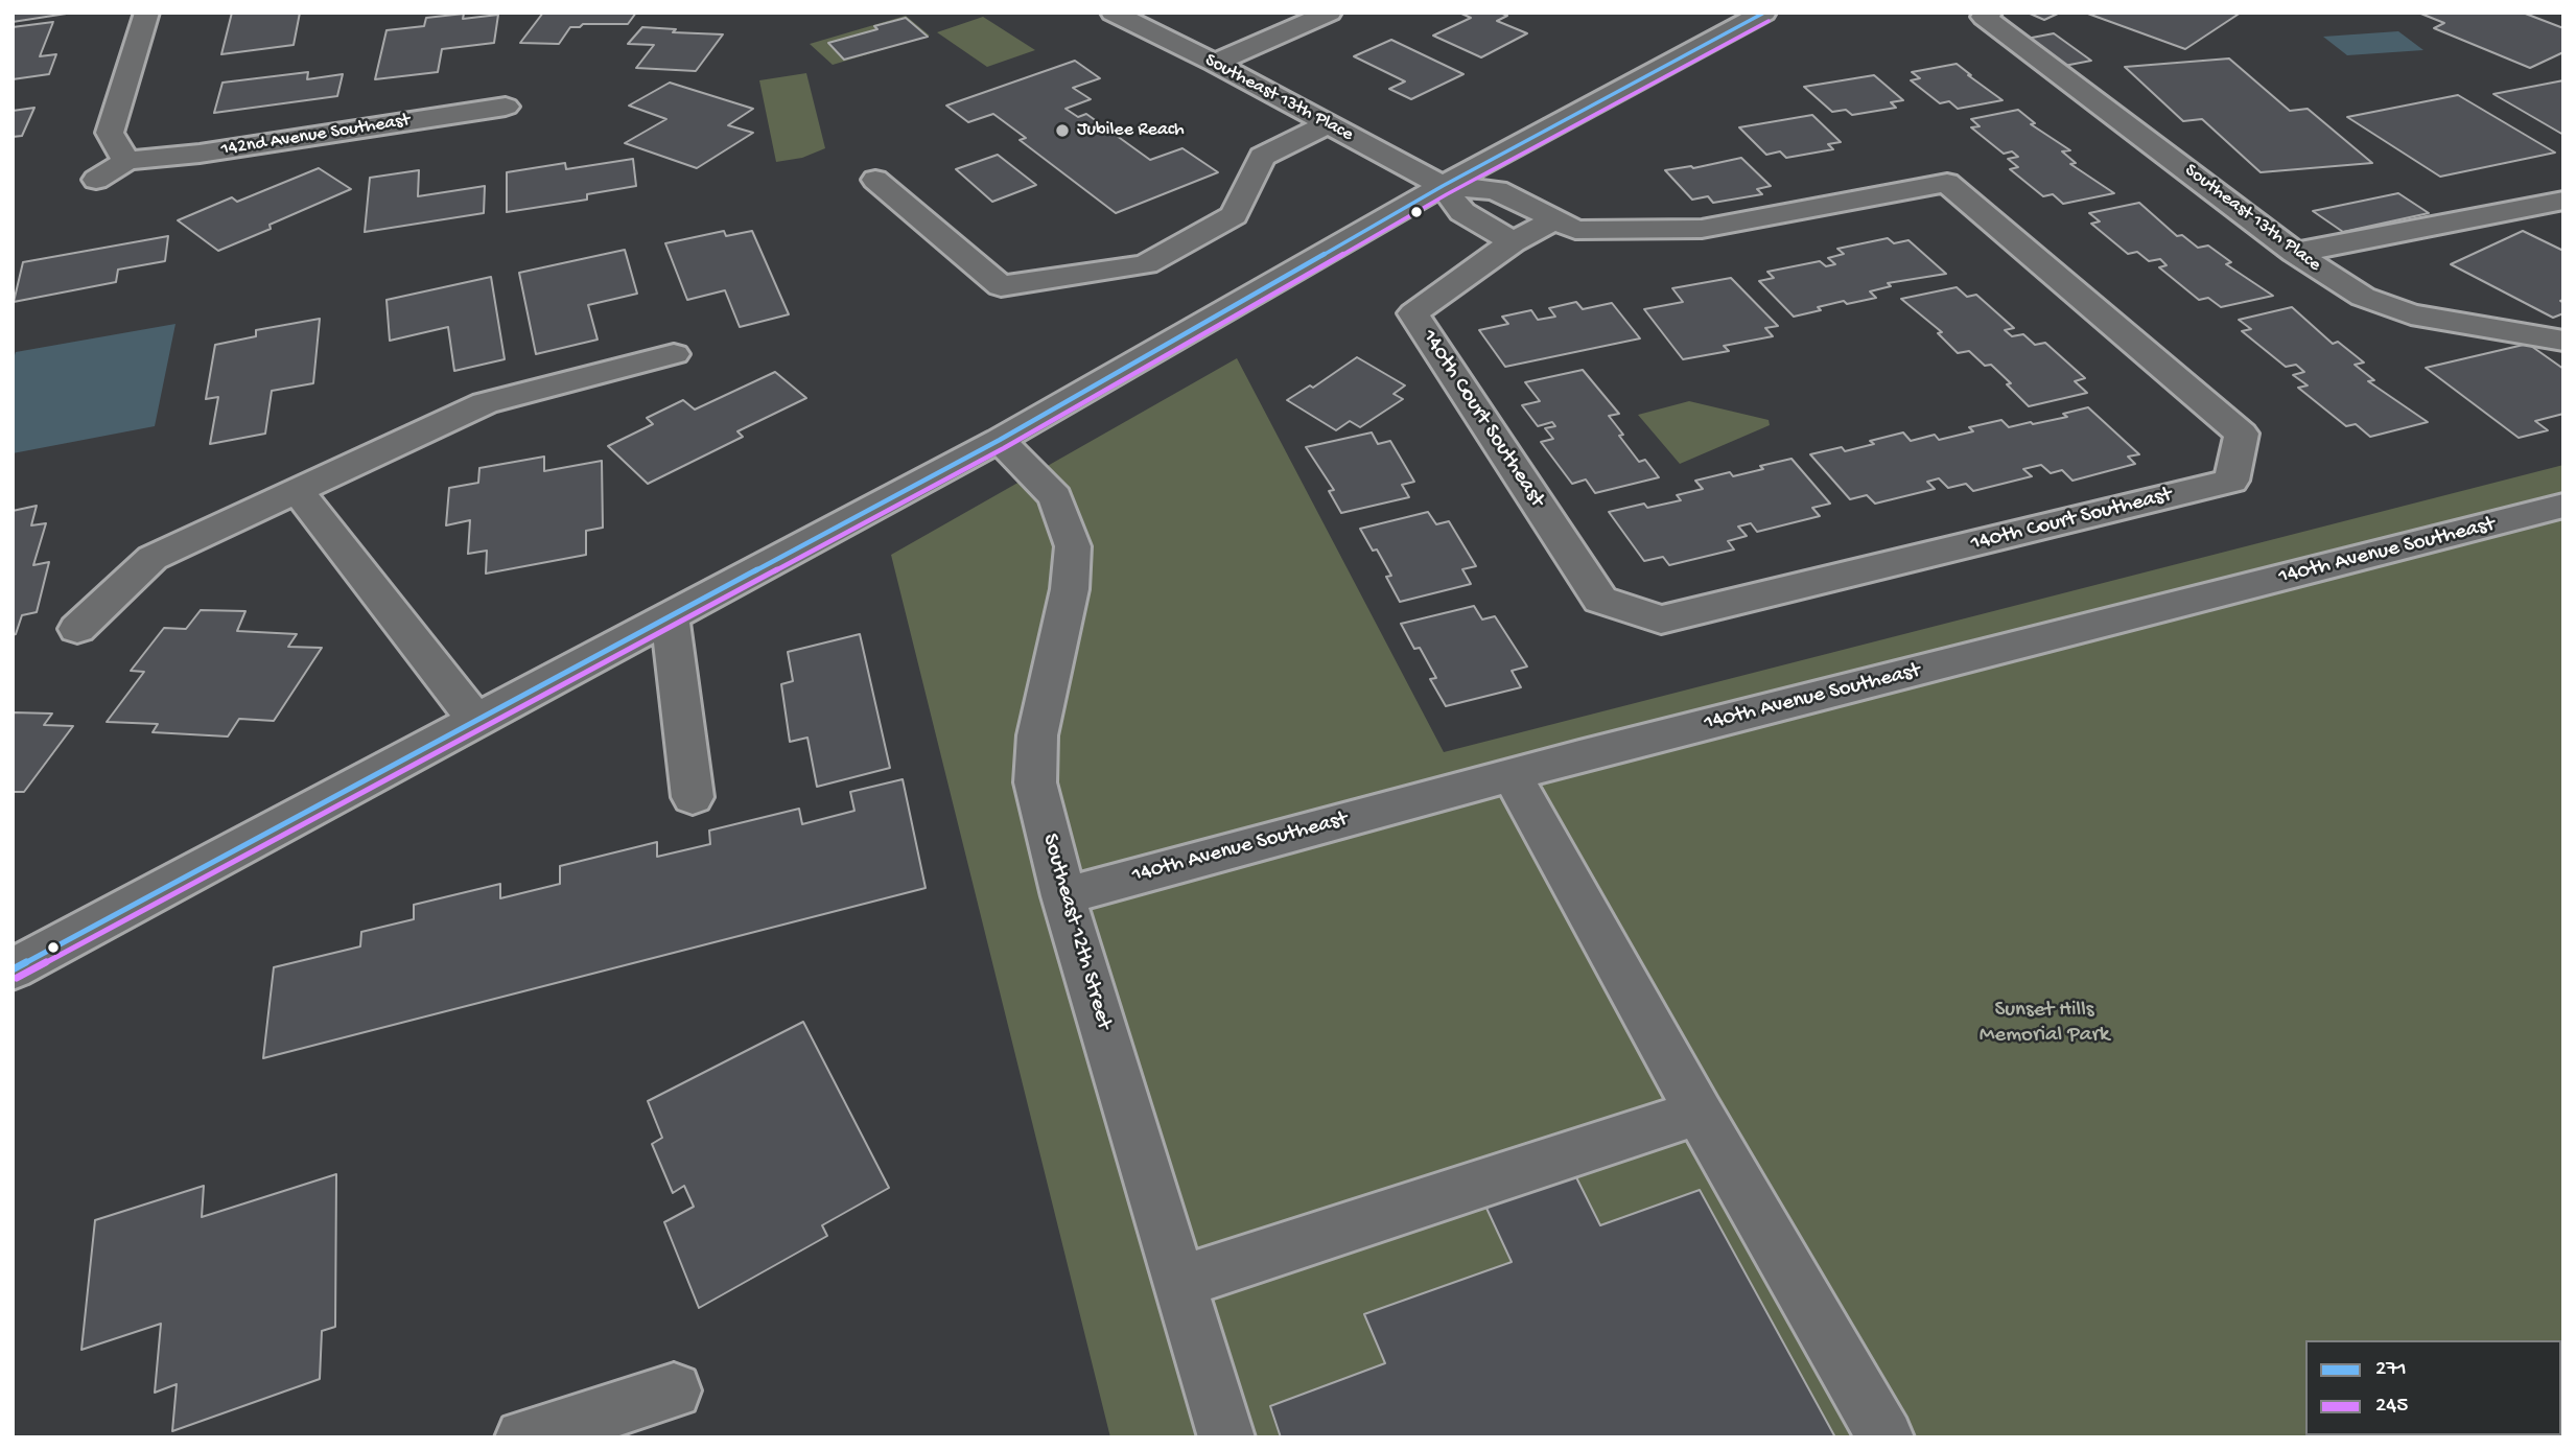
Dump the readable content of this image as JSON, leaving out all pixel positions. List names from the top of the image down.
{
  "streets": {
    "street": [
      "Southeast 13th Place",
      "142nd Avenue Southeast",
      "140th Court Southeast",
      "140th Avenue Southeast",
      "Southeast 12th Street"
    ]
  },
  "crossings": [
    ["Southeast 13th Place", "140th Court Southeast"],
    ["140th Avenue Southeast", "Southeast 12th Street"]
  ],
  "parks": ["Sunset Hills Memorial Park"],
  "places": ["Jubilee Reach"],
  "lines": ["transit line 271", "transit line 245"],
  "legend": ["271", "245"]
}
